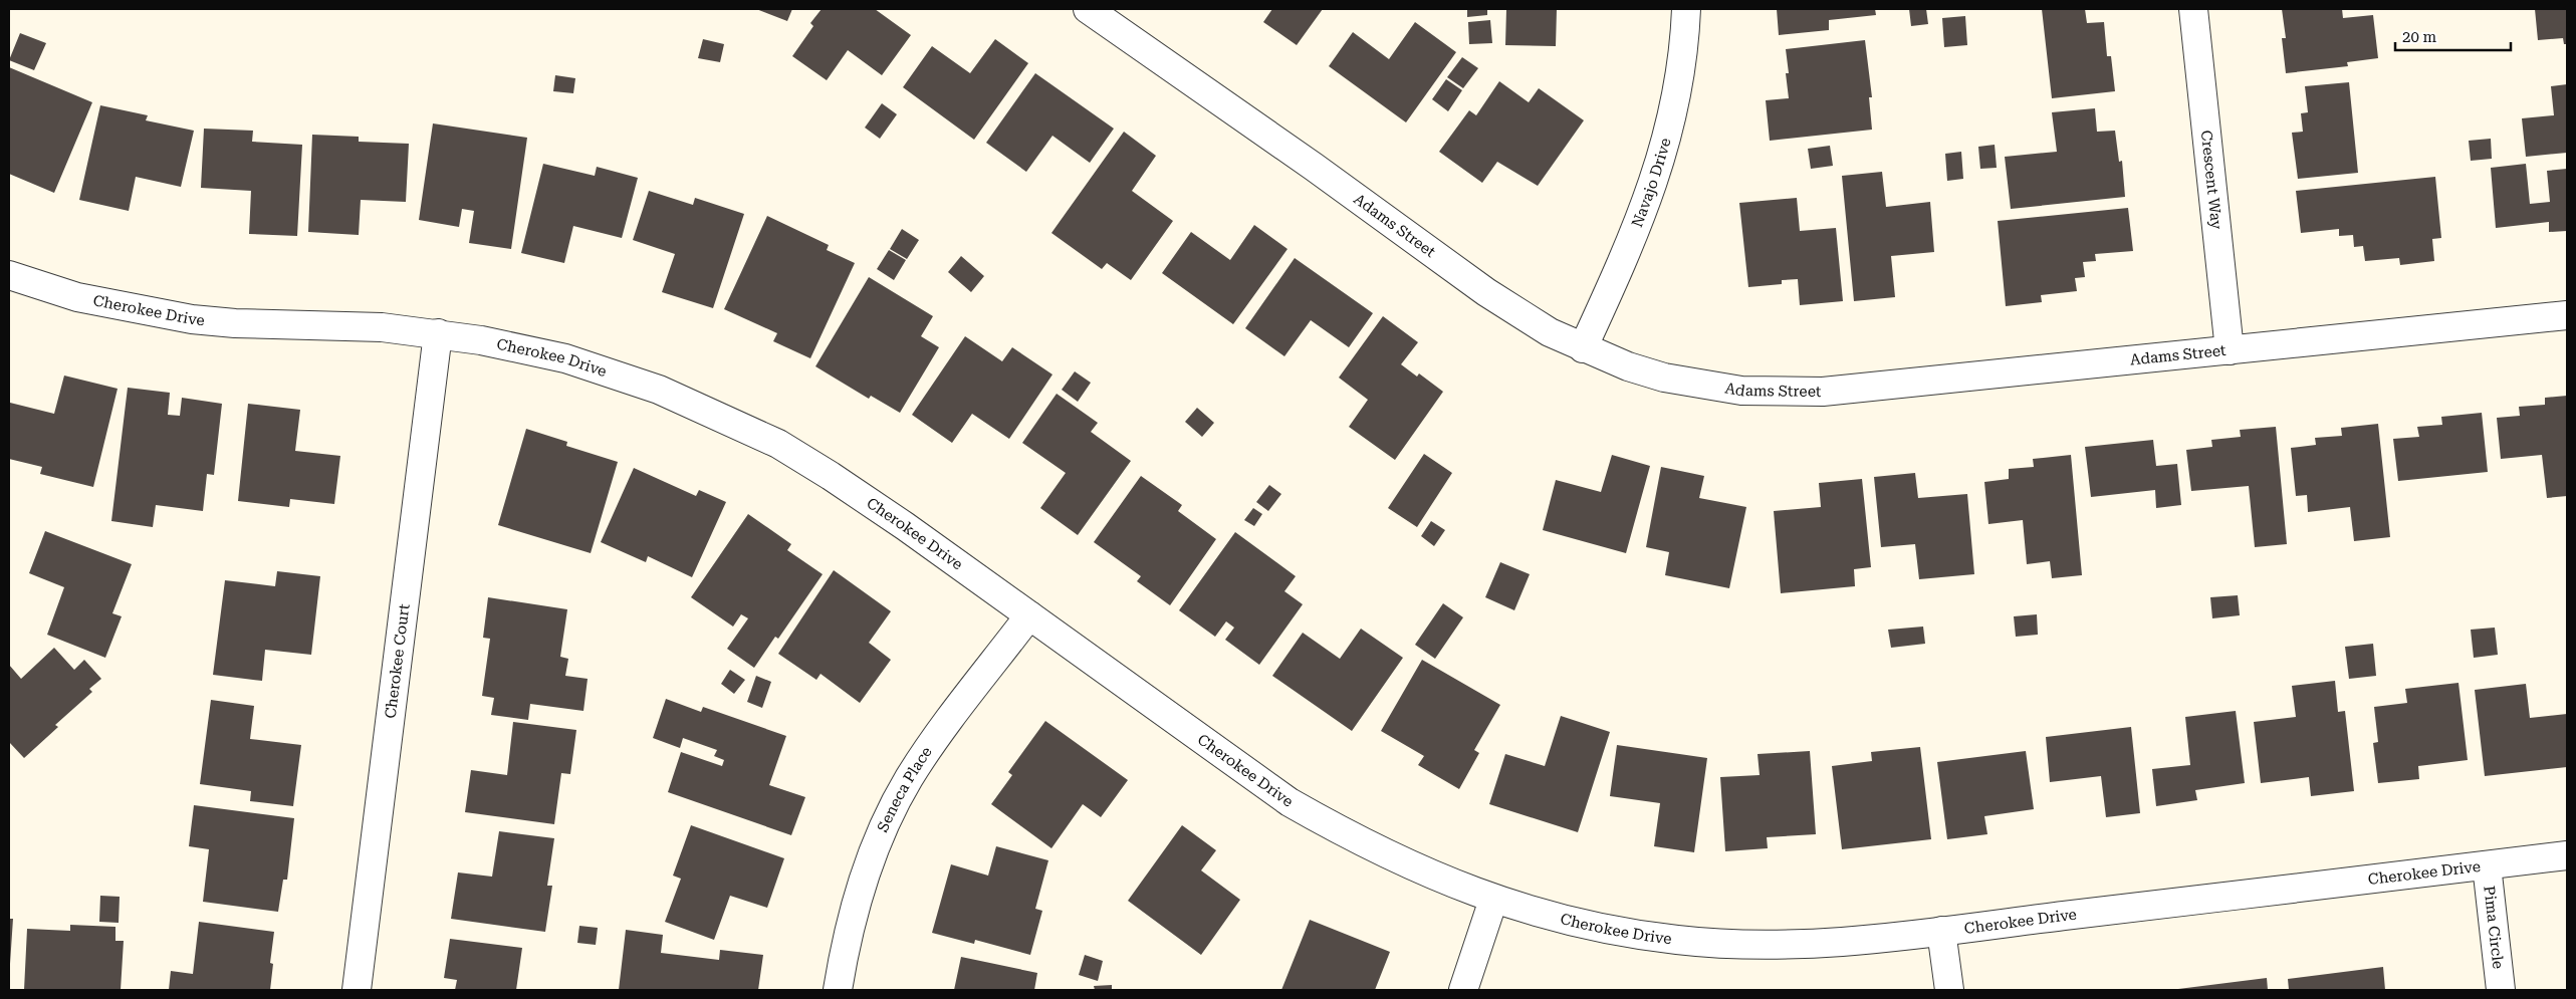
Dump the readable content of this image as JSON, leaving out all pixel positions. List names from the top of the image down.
{
  "streets": {
    "street": [
      "Crescent Way",
      "Navajo Drive",
      "Adams Street",
      "Cherokee Drive",
      "Cherokee Court",
      "Seneca Place",
      "Pima Circle"
    ]
  },
  "crossings": [
    ["Crescent Way", "Adams Street"],
    ["Navajo Drive", "Adams Street"],
    ["Cherokee Drive", "Cherokee Court"],
    ["Cherokee Drive", "Seneca Place"],
    ["Cherokee Drive", "Pima Circle"]
  ],
  "scale_bar": "20 m"
}
